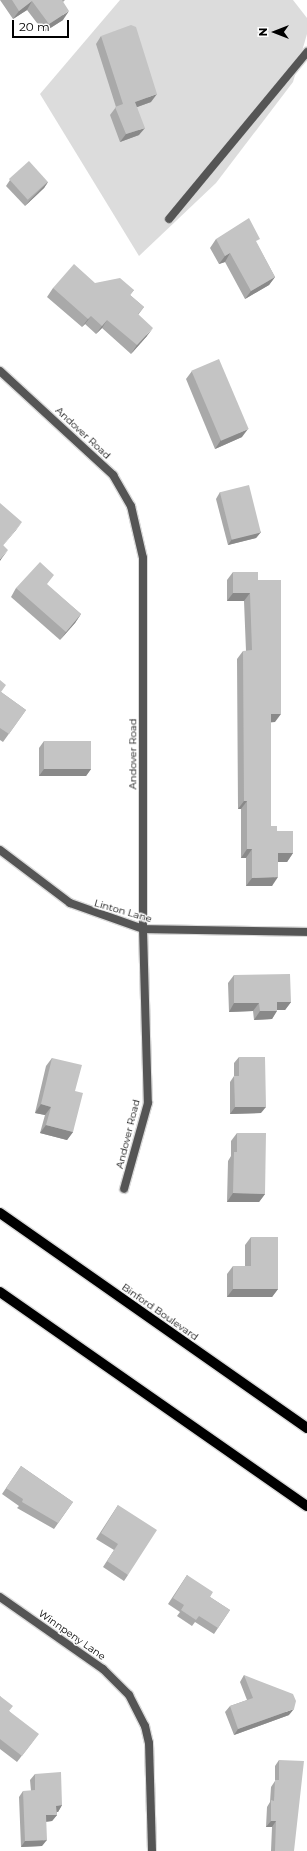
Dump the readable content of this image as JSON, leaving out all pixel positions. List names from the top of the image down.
{
  "streets": {
    "main road": ["Binford Boulevard"],
    "street": ["Andover Road", "Linton Lane", "Winnpeny Lane"]
  },
  "crossings": [
    ["Andover Road", "Linton Lane"]
  ],
  "scale_bar": "20 m",
  "north": "left"
}
